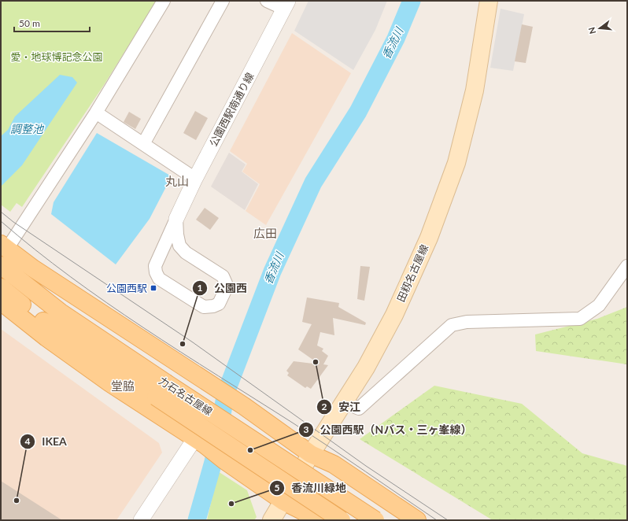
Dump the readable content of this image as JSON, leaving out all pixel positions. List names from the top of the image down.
{
  "streets": {
    "main road": ["田籾名古屋線", "力石名古屋線"],
    "street": ["公園西駅南通り線"]
  },
  "districts": ["丸山", "広田", "堂脇"],
  "water": ["香流川", "調整池"],
  "parks": ["愛・地球博記念公園"],
  "places": {
    "transit": ["公園西駅"],
    "other": [
      "公園西",
      "安江",
      "公園西駅（Nバス・三ヶ峯線）",
      "IKEA",
      "香流川緑地"
    ]
  },
  "scale_bar": "50 m",
  "north": "left"
}
